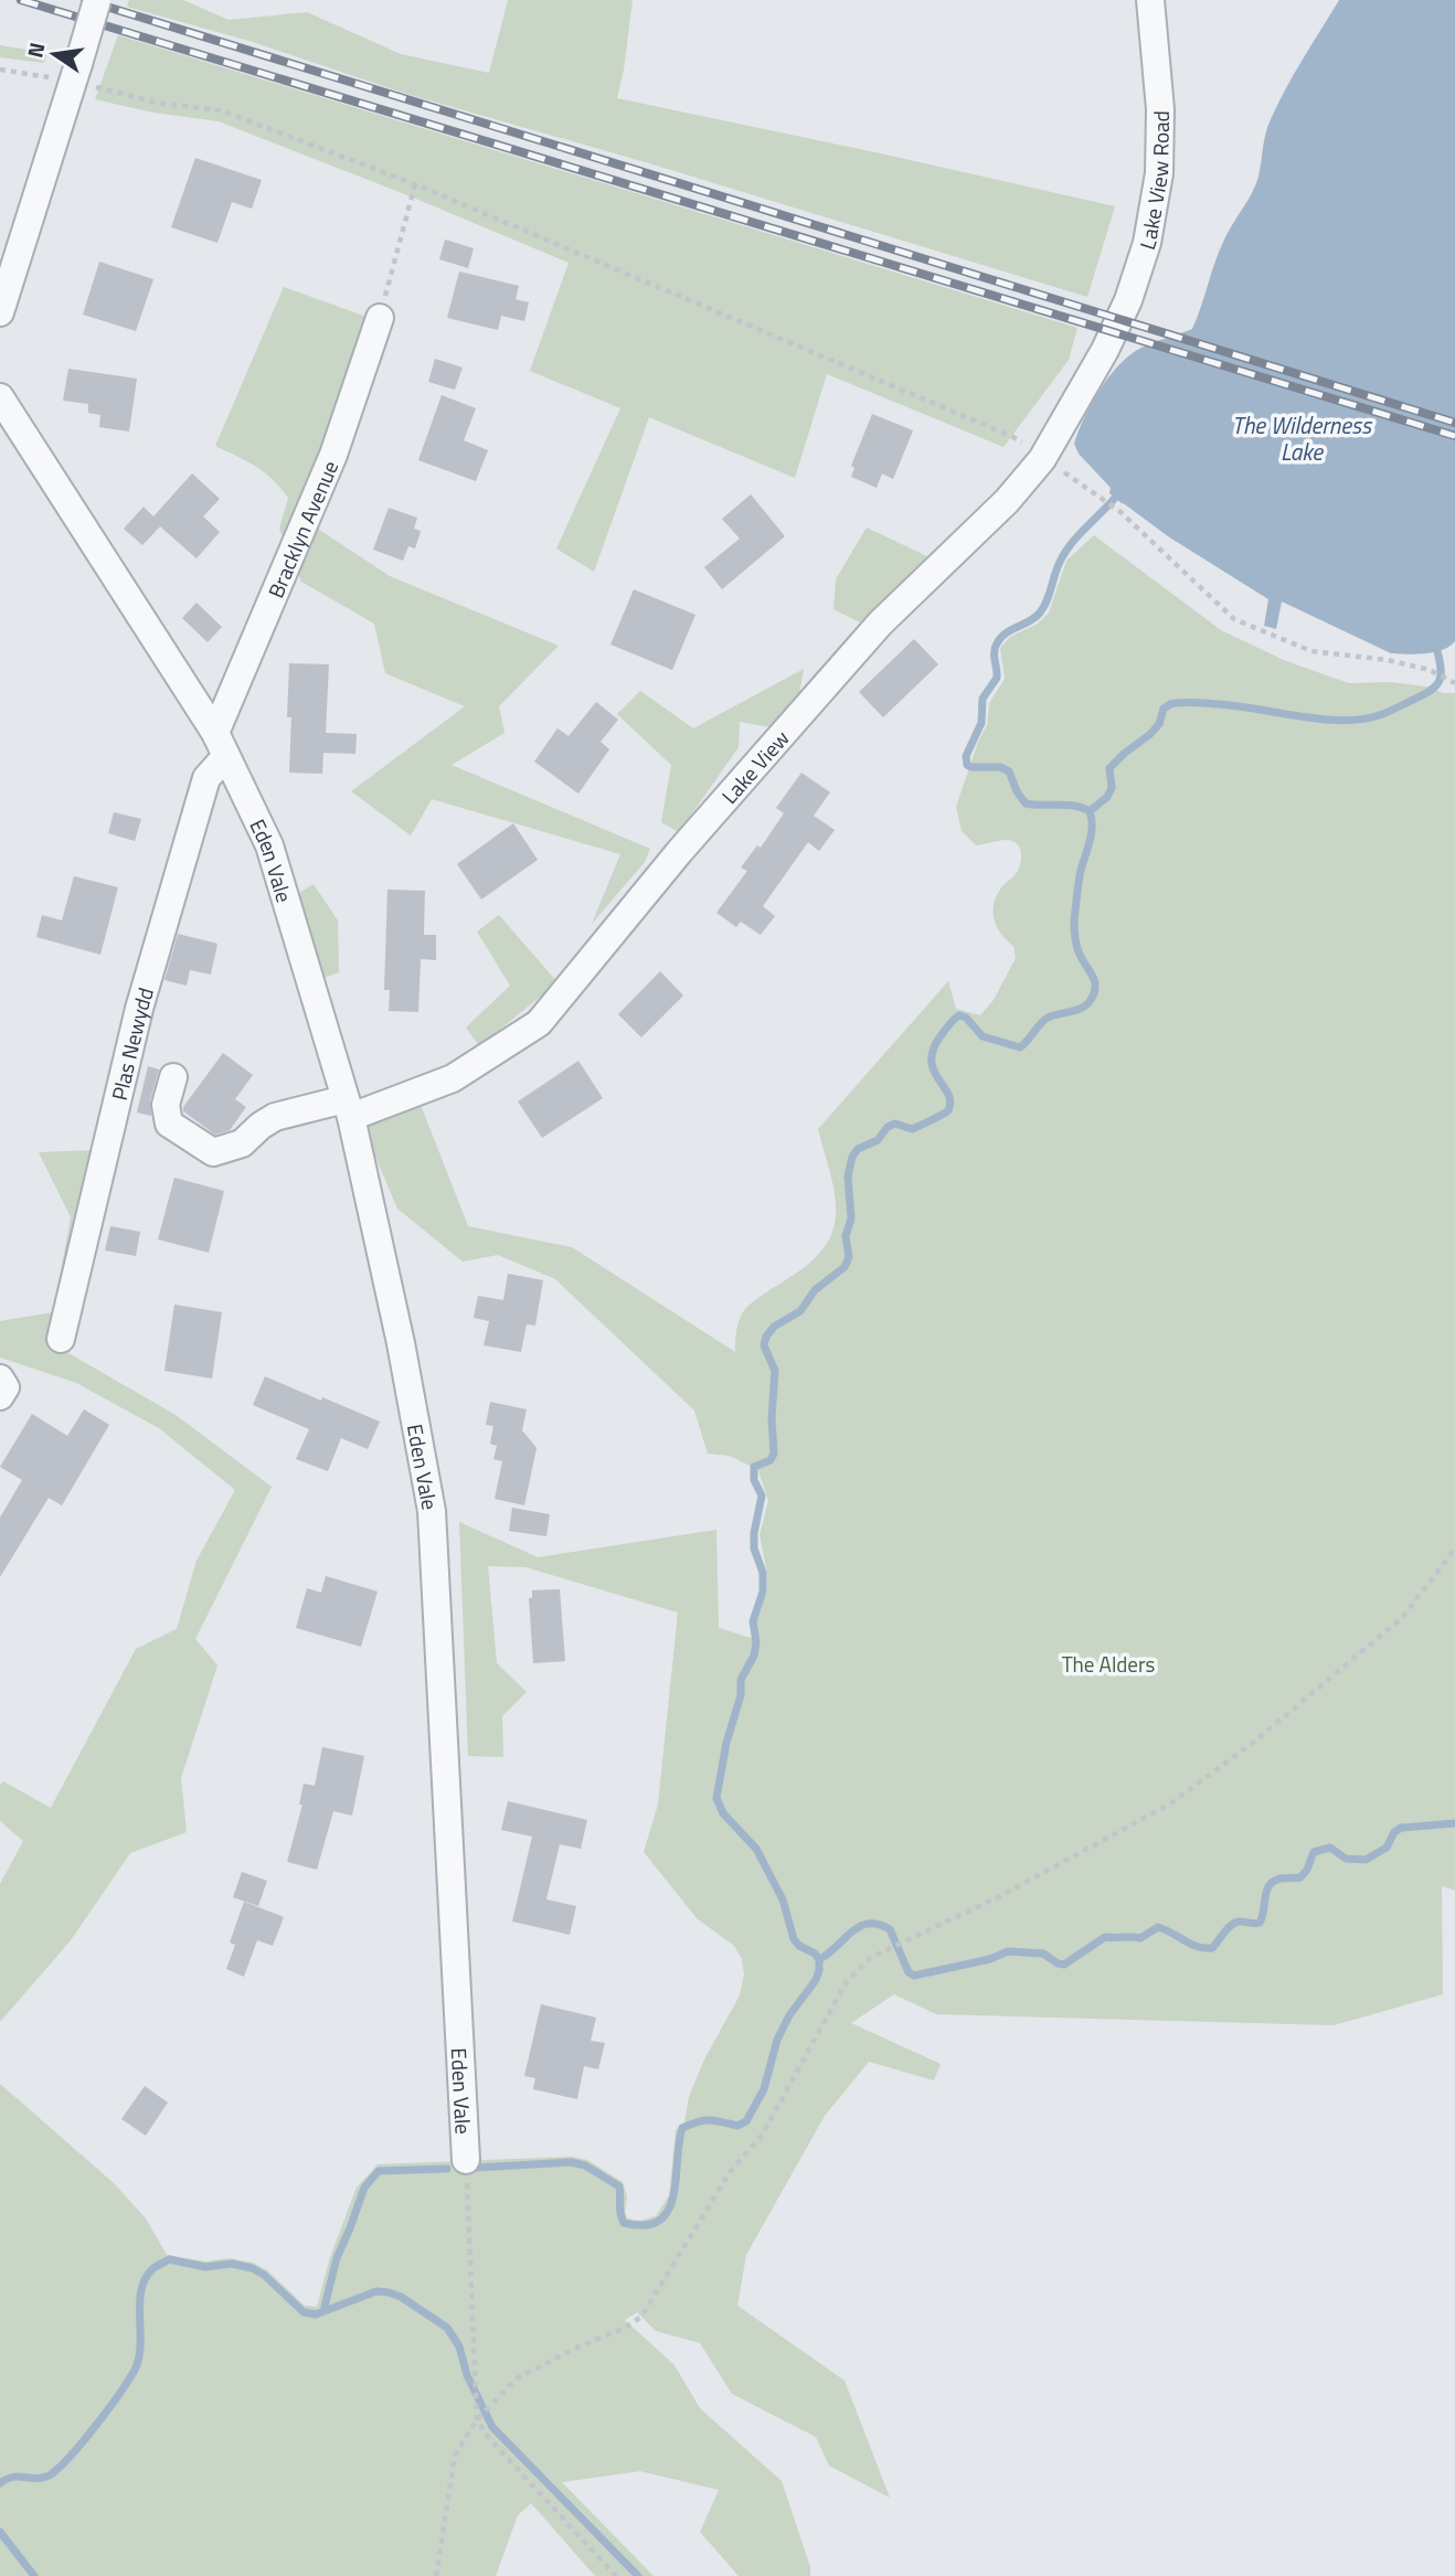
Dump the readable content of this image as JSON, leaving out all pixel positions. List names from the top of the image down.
{
  "streets": {
    "street": [
      "Lake View Road",
      "Bracklyn Avenue",
      "Lake View",
      "Eden Vale",
      "Plas Newydd"
    ]
  },
  "crossings": [
    ["Lake View Road", "Lake View"],
    ["Bracklyn Avenue", "Eden Vale"],
    ["Bracklyn Avenue", "Plas Newydd"],
    ["Lake View", "Eden Vale"],
    ["Eden Vale", "Plas Newydd"]
  ],
  "water": ["The Wilderness Lake"],
  "parks": ["The Alders"],
  "north": "left"
}
